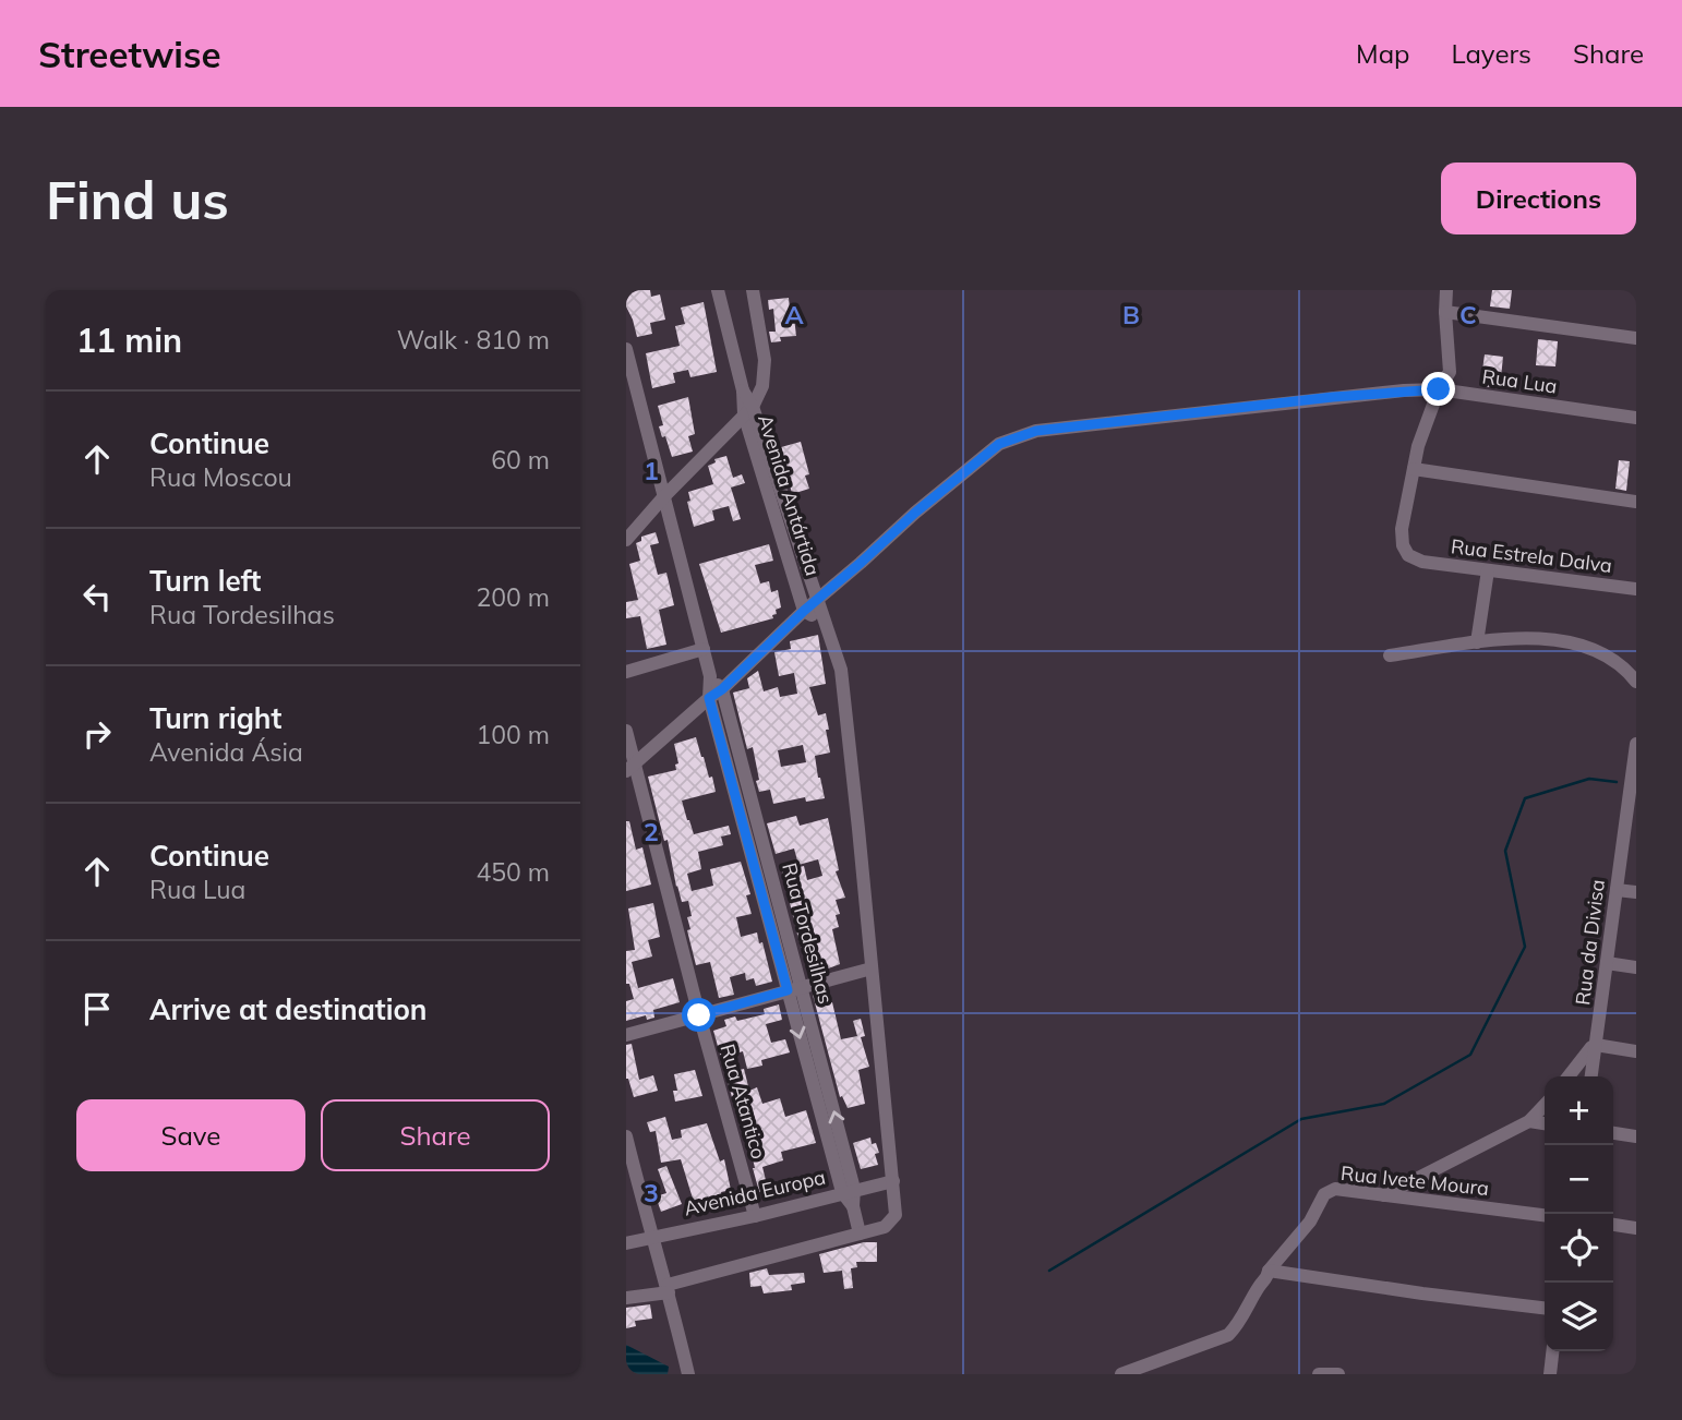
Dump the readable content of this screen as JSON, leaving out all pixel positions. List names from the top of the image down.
{
  "streets": {
    "street": [
      "Rua Lua",
      "Avenida Antártida",
      "Rua Estrela Dalva",
      "Rua Tordesilhas",
      "Rua da Divisa",
      "Rua Atantico",
      "Rua Ivete Moura",
      "Avenida Europa"
    ]
  },
  "crossings": [
    ["Rua Lua", "Avenida Antártida"],
    ["Rua Lua", "Rua Tordesilhas"],
    ["Rua Lua", "Rua Atantico"],
    ["Avenida Antártida", "Rua Tordesilhas"],
    ["Avenida Antártida", "Avenida Europa"],
    ["Rua Tordesilhas", "Avenida Europa"],
    ["Rua Atantico", "Avenida Europa"]
  ],
  "page": {
    "header": "Streetwise",
    "nav": ["Map", "Layers", "Share"],
    "buttons": [
      "Directions",
      ["Save", "Share"]
    ],
    "title": "Find us",
    "heading": ["11 min", "Walk · 810 m"],
    "list": [
      ["Continue", "Rua Moscou", "60 m"],
      ["Turn left", "Rua Tordesilhas", "200 m"],
      ["Turn right", "Avenida Ásia", "100 m"],
      ["Continue", "Rua Lua", "450 m"],
      "Arrive at destination"
    ],
    "map_buttons": ["+", "−"]
  },
  "grid": {
    "columns": ["A", "B", "C"],
    "rows": ["1", "2", "3"]
  }
}
